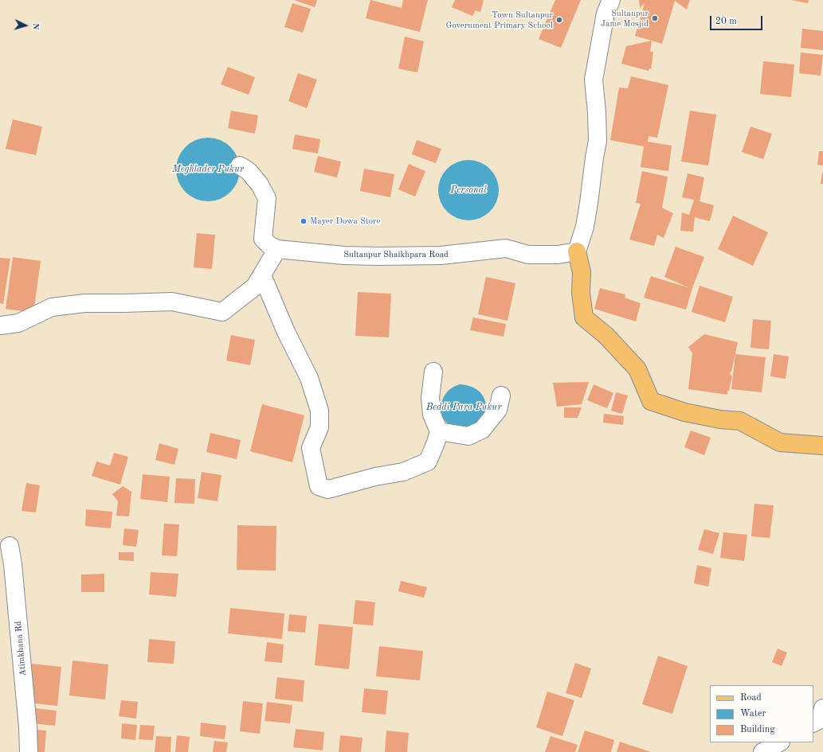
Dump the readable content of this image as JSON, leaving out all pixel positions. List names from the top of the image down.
{
  "streets": {
    "street": ["Sultanpur Shaikhpara Road", "Atimkhana Rd"]
  },
  "water": ["Meghlader Pukur", "Personal", "Beddi Para Pukur"],
  "places": ["Sultanpur Jame Mosjid", "Town Sultanpur Government Primary School", "Mayer Dowa Store"],
  "legend": ["Road", "Water", "Building"],
  "scale_bar": "20 m",
  "north": "right"
}
